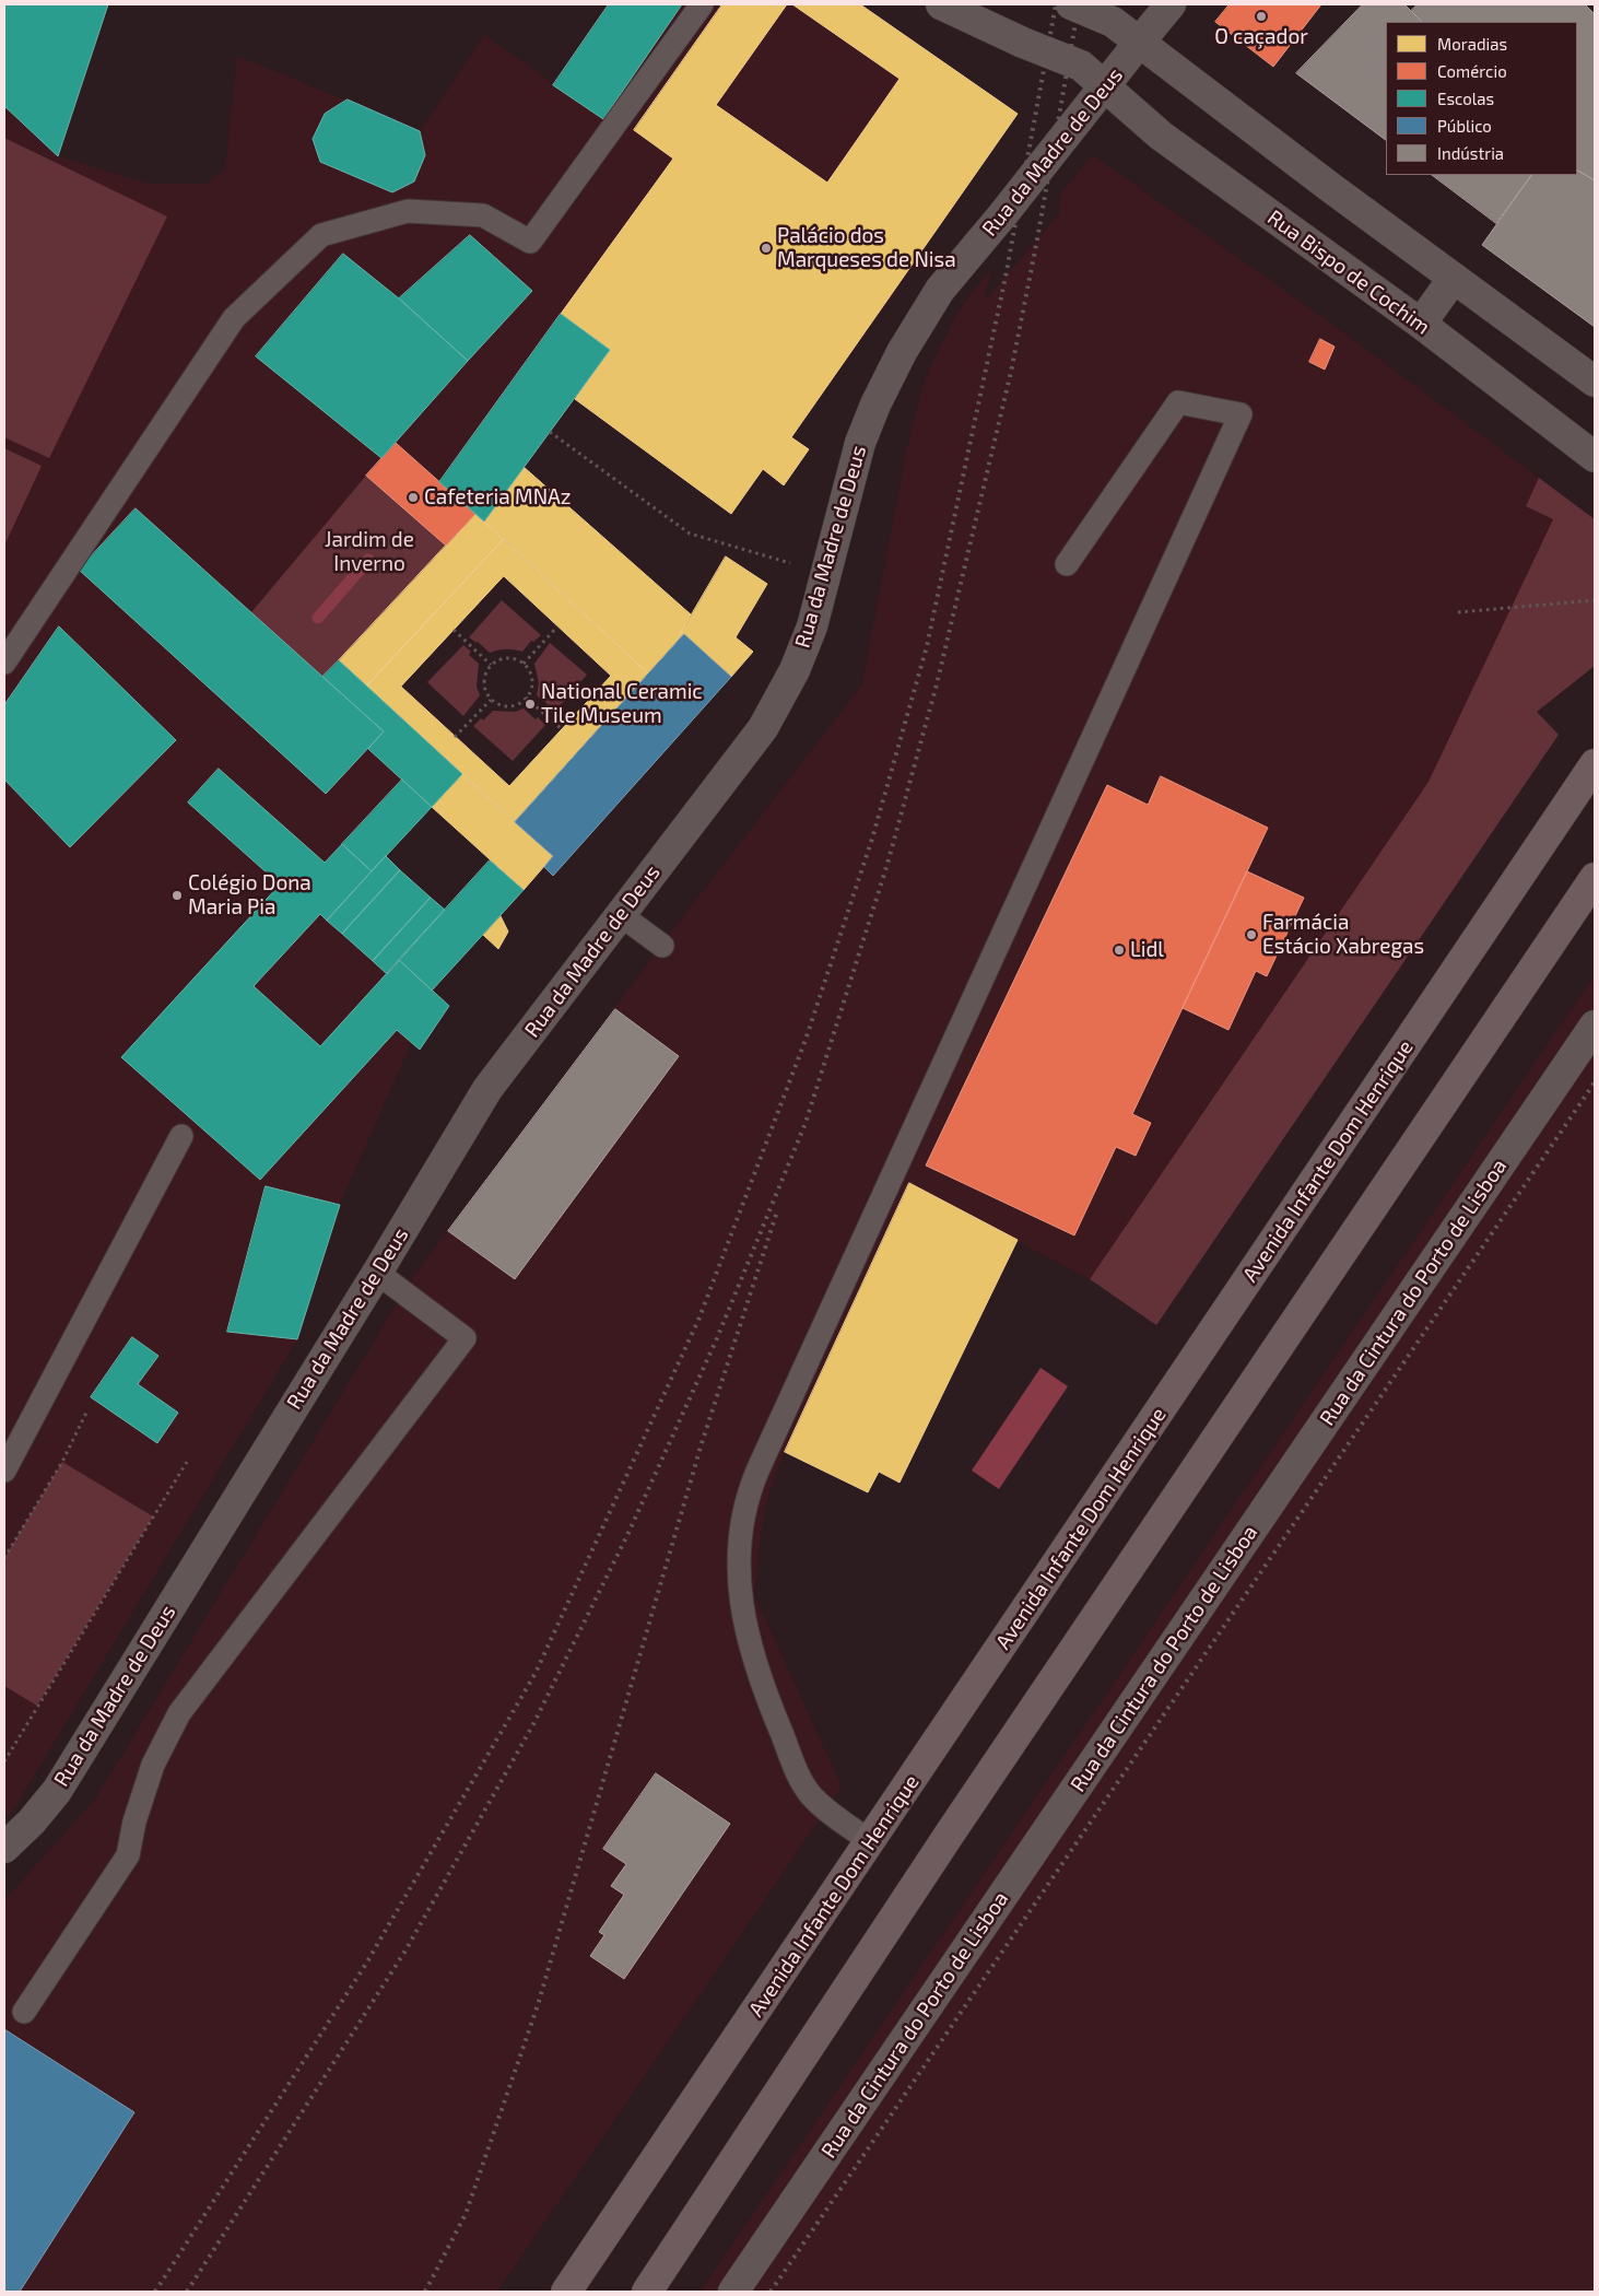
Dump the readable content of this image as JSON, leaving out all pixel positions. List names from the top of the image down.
{
  "streets": {
    "main road": ["Avenida Infante Dom Henrique"],
    "street": ["Rua da Madre de Deus", "Rua Bispo de Cochim", "Rua da Cintura do Porto de Lisboa"]
  },
  "crossings": [
    ["Rua da Madre de Deus", "Rua Bispo de Cochim"]
  ],
  "parks": ["Jardim de Inverno"],
  "places": [
    "O caçador",
    "Palácio dos Marqueses de Nisa",
    "Cafeteria MNAz",
    "National Ceramic Tile Museum",
    "Colégio Dona Maria Pia",
    "Farmácia Estácio Xabregas",
    "Lidl"
  ],
  "legend": [
    "Moradias",
    "Comércio",
    "Escolas",
    "Público",
    "Indústria"
  ]
}
